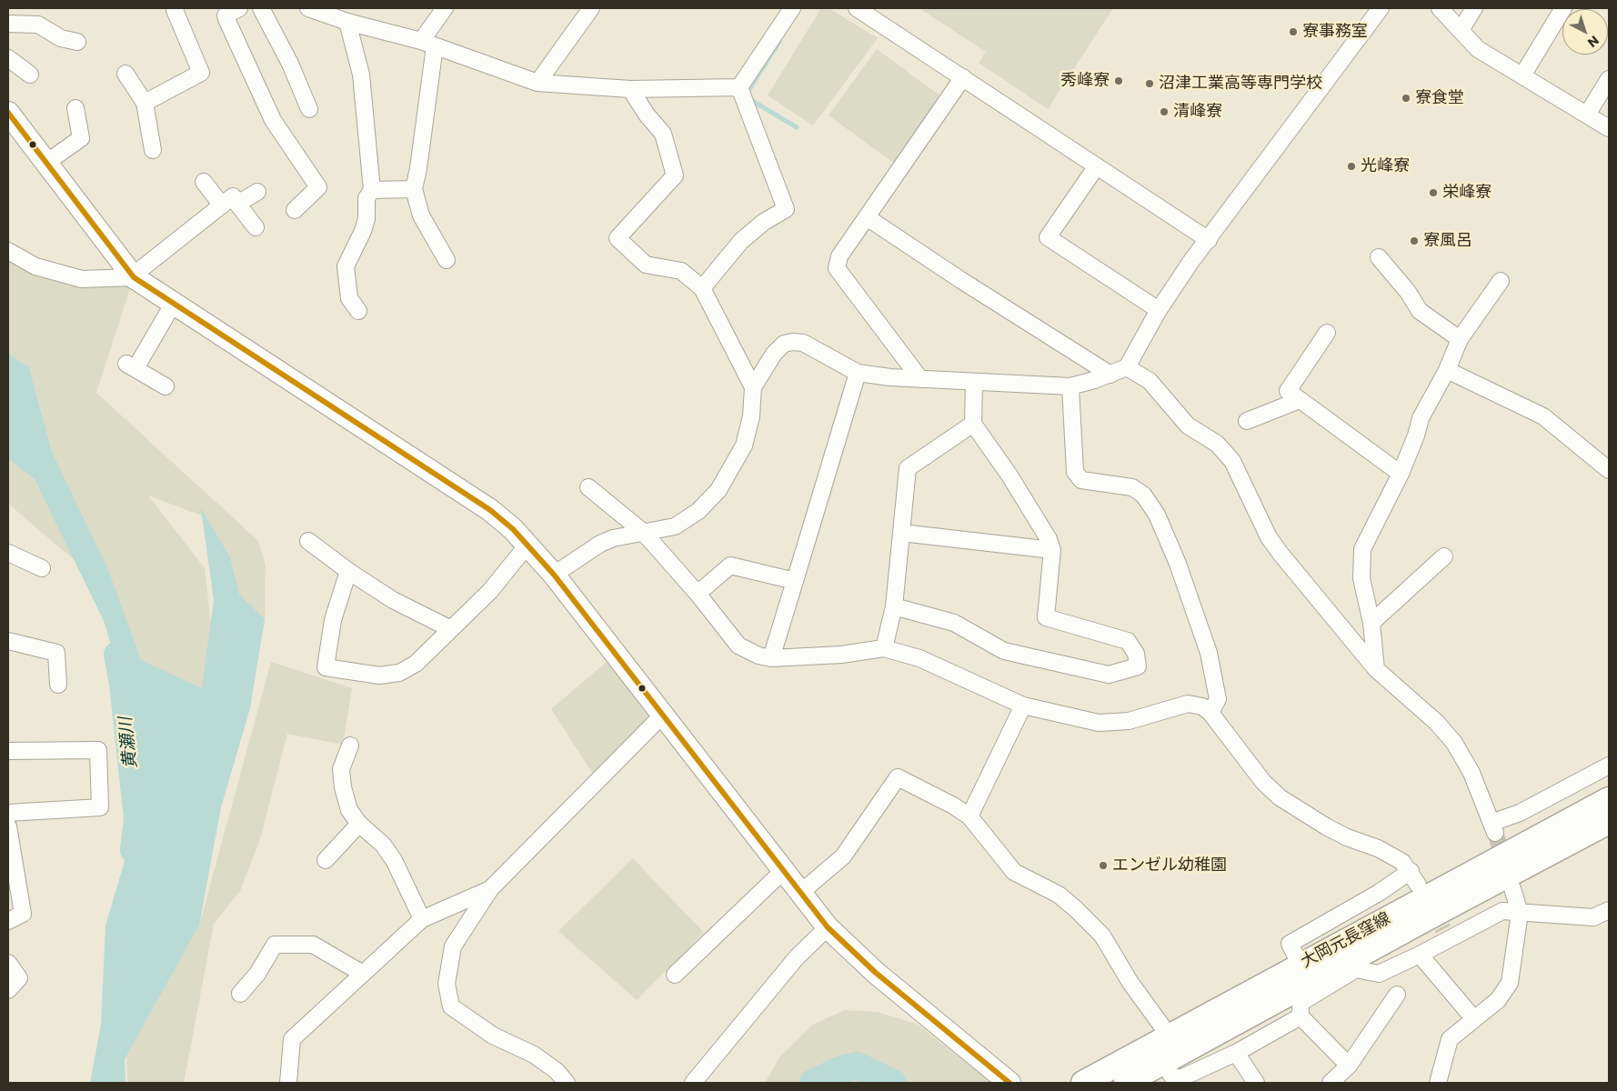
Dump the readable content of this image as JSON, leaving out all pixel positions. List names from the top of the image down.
{
  "streets": {
    "main road": ["大岡元長窪線"]
  },
  "water": ["黄瀬川"],
  "places": [
    "寮事務室",
    "秀峰寮",
    "沼津工業高等専門学校",
    "寮食堂",
    "清峰寮",
    "光峰寮",
    "栄峰寮",
    "寮風呂",
    "エンゼル幼稚園"
  ],
  "north": "bottom right"
}
